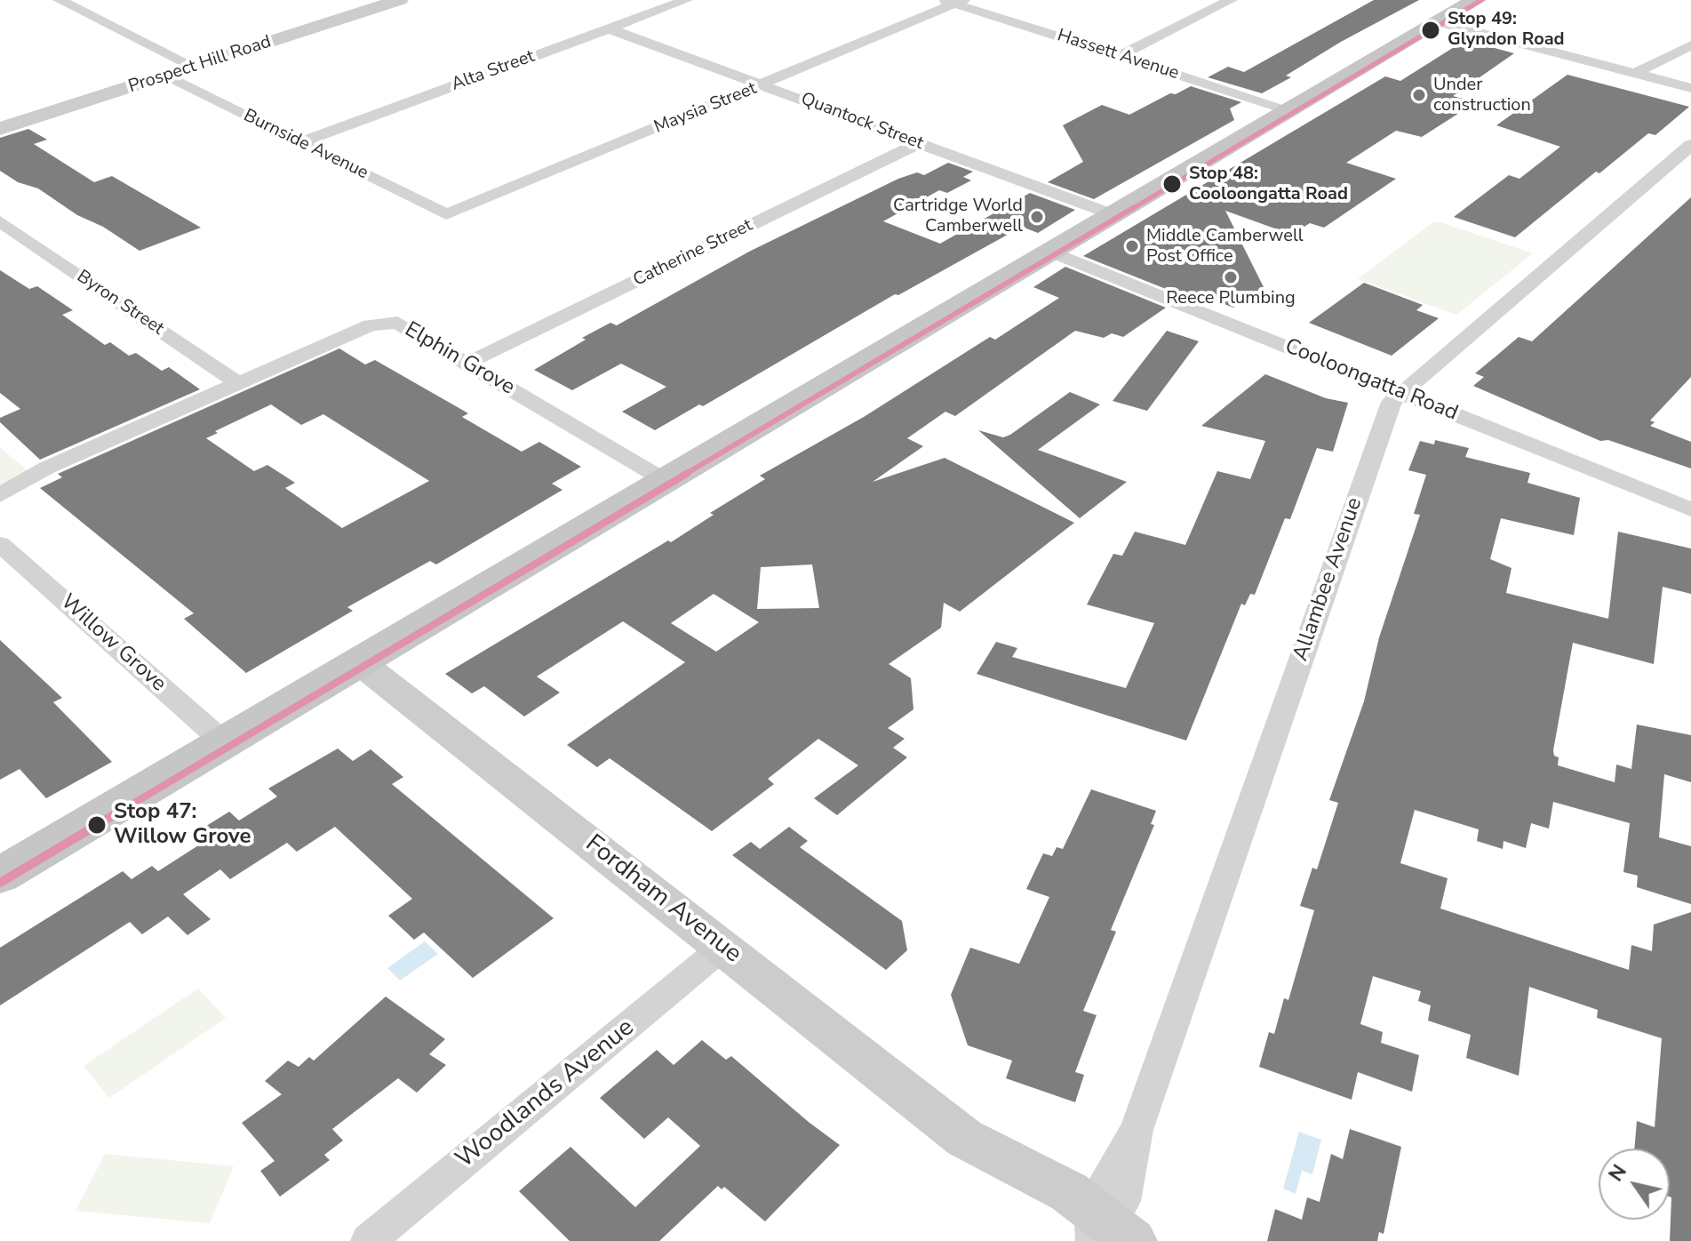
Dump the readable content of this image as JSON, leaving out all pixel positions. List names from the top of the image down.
{
  "streets": {
    "street": [
      "Hassett Avenue",
      "Prospect Hill Road",
      "Alta Street",
      "Maysia Street",
      "Quantock Street",
      "Burnside Avenue",
      "Catherine Street",
      "Byron Street",
      "Elphin Grove",
      "Cooloongatta Road",
      "Allambee Avenue",
      "Willow Grove",
      "Fordham Avenue",
      "Woodlands Avenue"
    ]
  },
  "crossings": [
    ["Hassett Avenue", "Maysia Street"],
    ["Prospect Hill Road", "Burnside Avenue"],
    ["Alta Street", "Quantock Street"],
    ["Alta Street", "Burnside Avenue"],
    ["Maysia Street", "Quantock Street"],
    ["Maysia Street", "Burnside Avenue"],
    ["Quantock Street", "Catherine Street"],
    ["Catherine Street", "Elphin Grove"],
    ["Byron Street", "Elphin Grove"],
    ["Cooloongatta Road", "Allambee Avenue"],
    ["Allambee Avenue", "Fordham Avenue"],
    ["Fordham Avenue", "Woodlands Avenue"]
  ],
  "places": [
    "Stop 49: Glyndon Road",
    "Under construction",
    "Stop 48: Cooloongatta Road",
    "Cartridge World Camberwell",
    "Middle Camberwell Post Office",
    "Reece Plumbing",
    "Stop 47: Willow Grove"
  ],
  "north": "top left"
}
